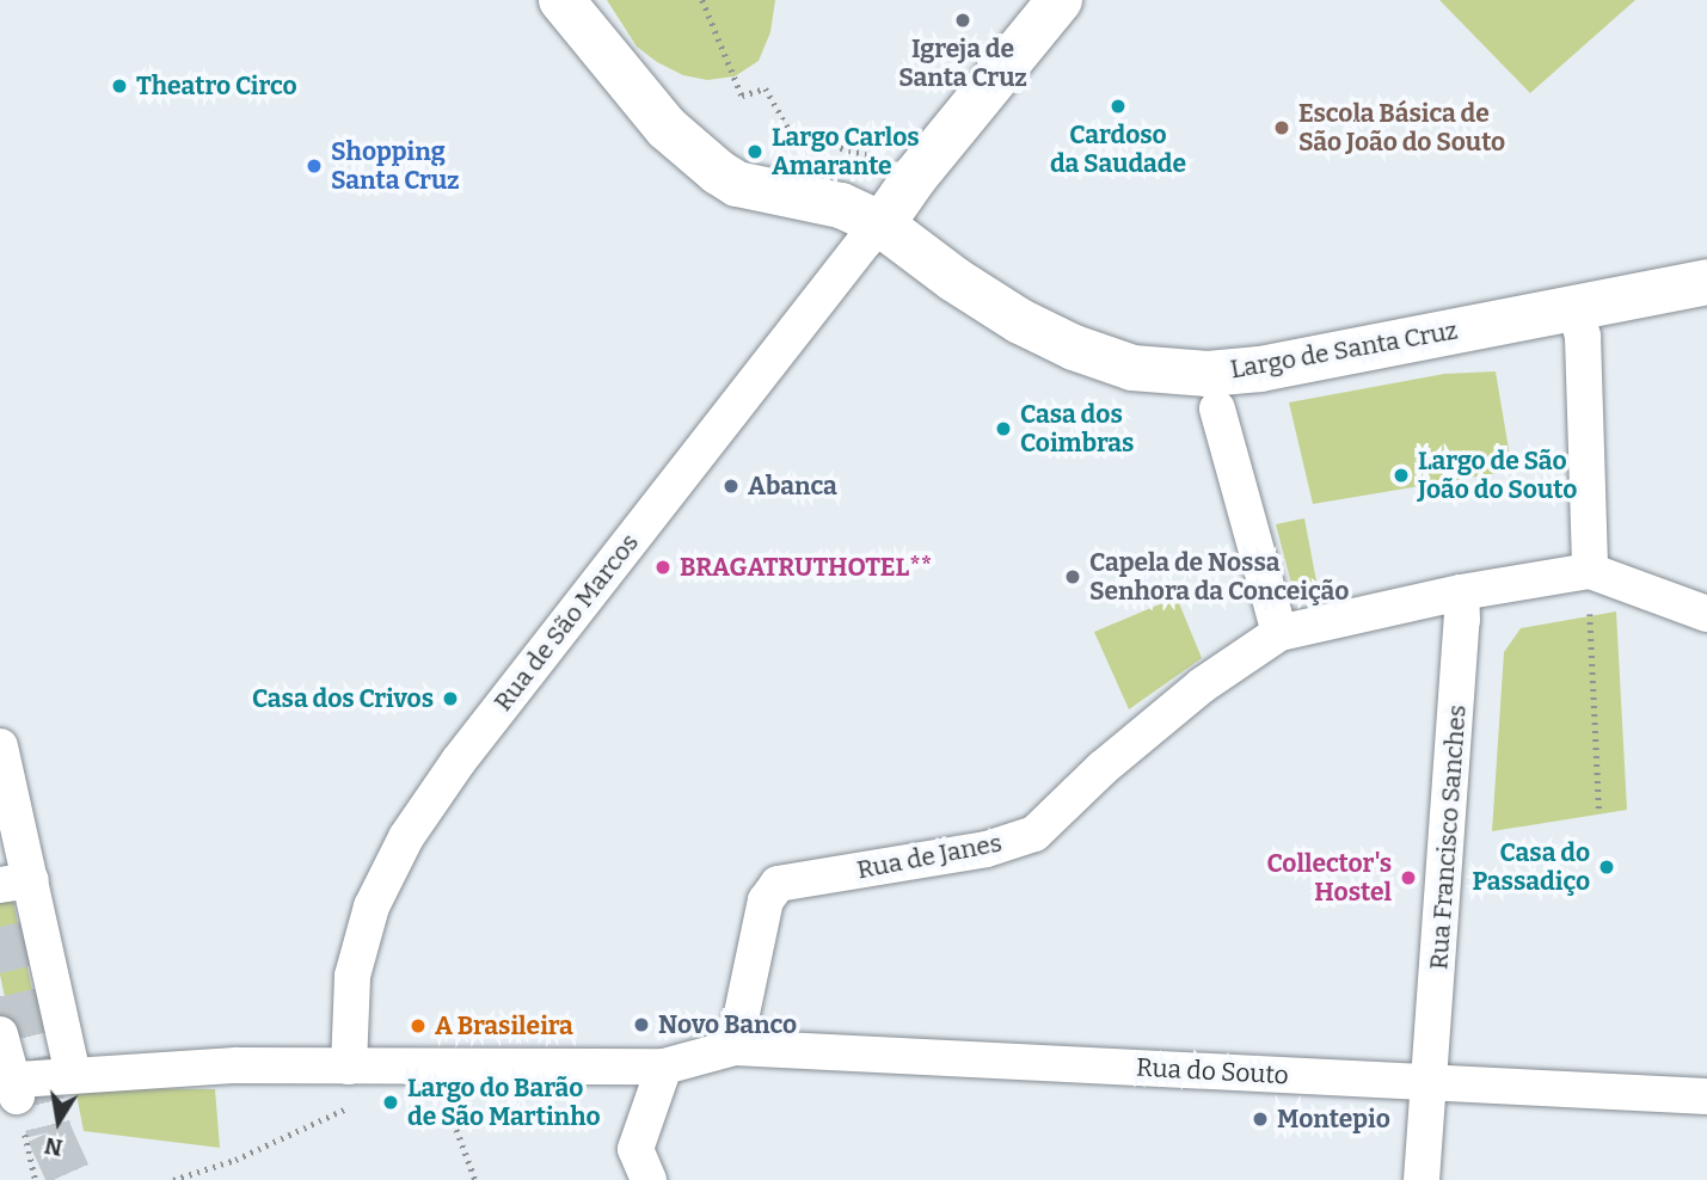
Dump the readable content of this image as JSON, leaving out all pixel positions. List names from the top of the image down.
{
  "streets": {
    "street": [
      "Largo de Santa Cruz",
      "Rua de São Marcos",
      "Rua Francisco Sanches",
      "Rua de Janes",
      "Rua do Souto"
    ]
  },
  "crossings": [
    ["Largo de Santa Cruz", "Rua de São Marcos"],
    ["Rua Francisco Sanches", "Rua do Souto"],
    ["Rua de Janes", "Rua do Souto"]
  ],
  "places": [
    "Igreja de Santa Cruz",
    "Theatro Circo",
    "Cardoso da Saudade",
    "Escola Básica de São João do Souto",
    "Largo Carlos Amarante",
    "Shopping Santa Cruz",
    "Casa dos Coimbras",
    "Largo de São João do Souto",
    "Abanca",
    "BRAGATRUTHOTEL**",
    "Capela de Nossa Senhora da Conceição",
    "Casa dos Crivos",
    "Casa do Passadiço",
    "Collector's Hostel",
    "Novo Banco",
    "A Brasileira",
    "Largo do Barão de São Martinho",
    "Montepio"
  ],
  "north": "bottom"
}
